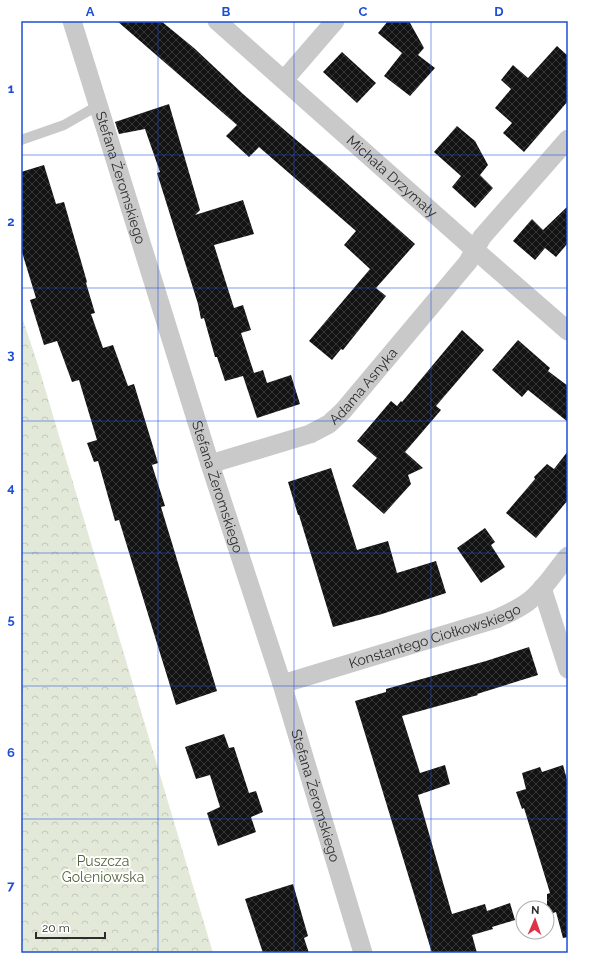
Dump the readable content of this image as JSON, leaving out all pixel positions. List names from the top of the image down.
{
  "streets": {
    "street": [
      "Michała Drzymały",
      "Stefana Żeromskiego",
      "Adama Asnyka",
      "Konstantego Ciołkowskiego"
    ]
  },
  "crossings": [
    ["Michała Drzymały", "Adama Asnyka"],
    ["Stefana Żeromskiego", "Adama Asnyka"],
    ["Stefana Żeromskiego", "Konstantego Ciołkowskiego"]
  ],
  "parks": ["Puszcza Goleniowska"],
  "scale_bar": "20 m",
  "north": "top",
  "grid": {
    "columns": [
      "A",
      "B",
      "C",
      "D"
    ],
    "rows": [
      "1",
      "2",
      "3",
      "4",
      "5",
      "6",
      "7"
    ]
  }
}
